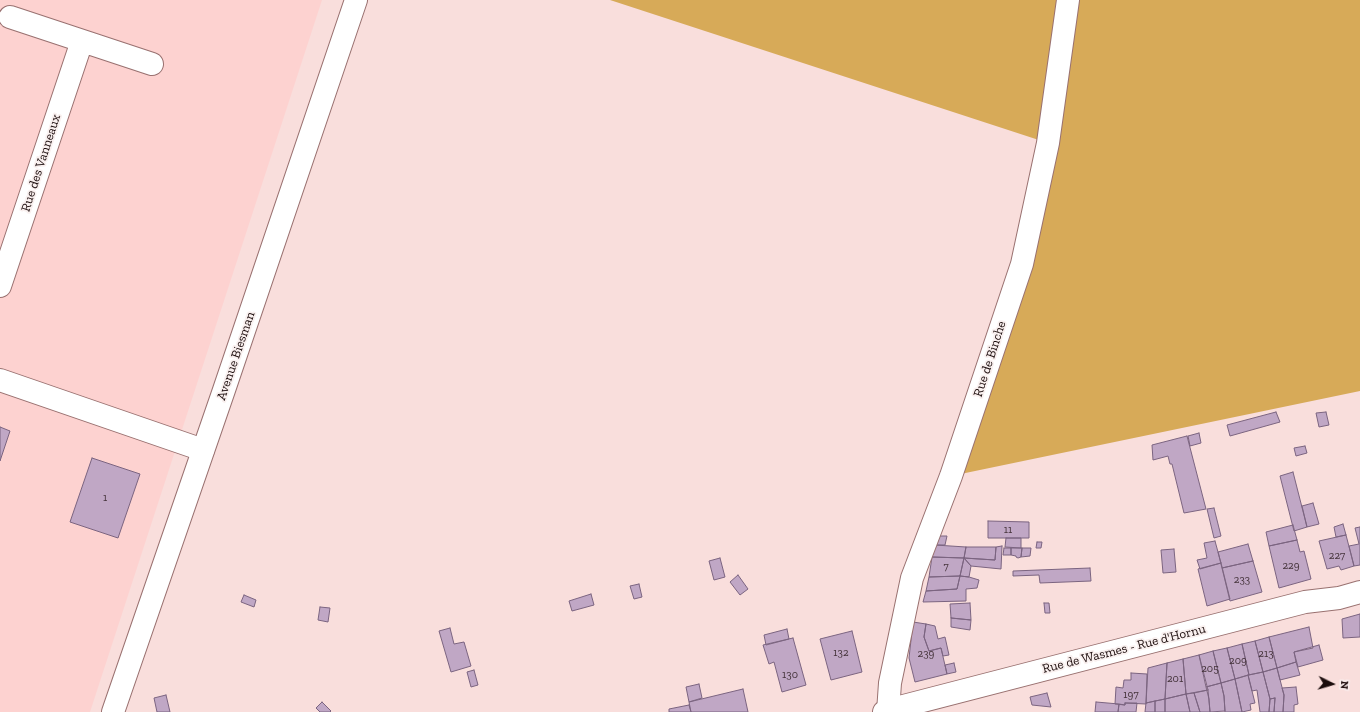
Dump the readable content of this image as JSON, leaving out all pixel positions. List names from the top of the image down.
{
  "streets": {
    "street": [
      "Rue des Vanneaux",
      "Avenue Biesman",
      "Rue de Binche",
      "Rue de Wasmes - Rue d'Hornu"
    ]
  },
  "crossings": [
    ["Rue de Binche", "Rue de Wasmes - Rue d'Hornu"]
  ],
  "house_numbers": [
    "1",
    "11",
    "227",
    "229",
    "7",
    "233",
    "132",
    "239",
    "213",
    "209",
    "205",
    "130",
    "201",
    "197"
  ],
  "north": "right"
}
